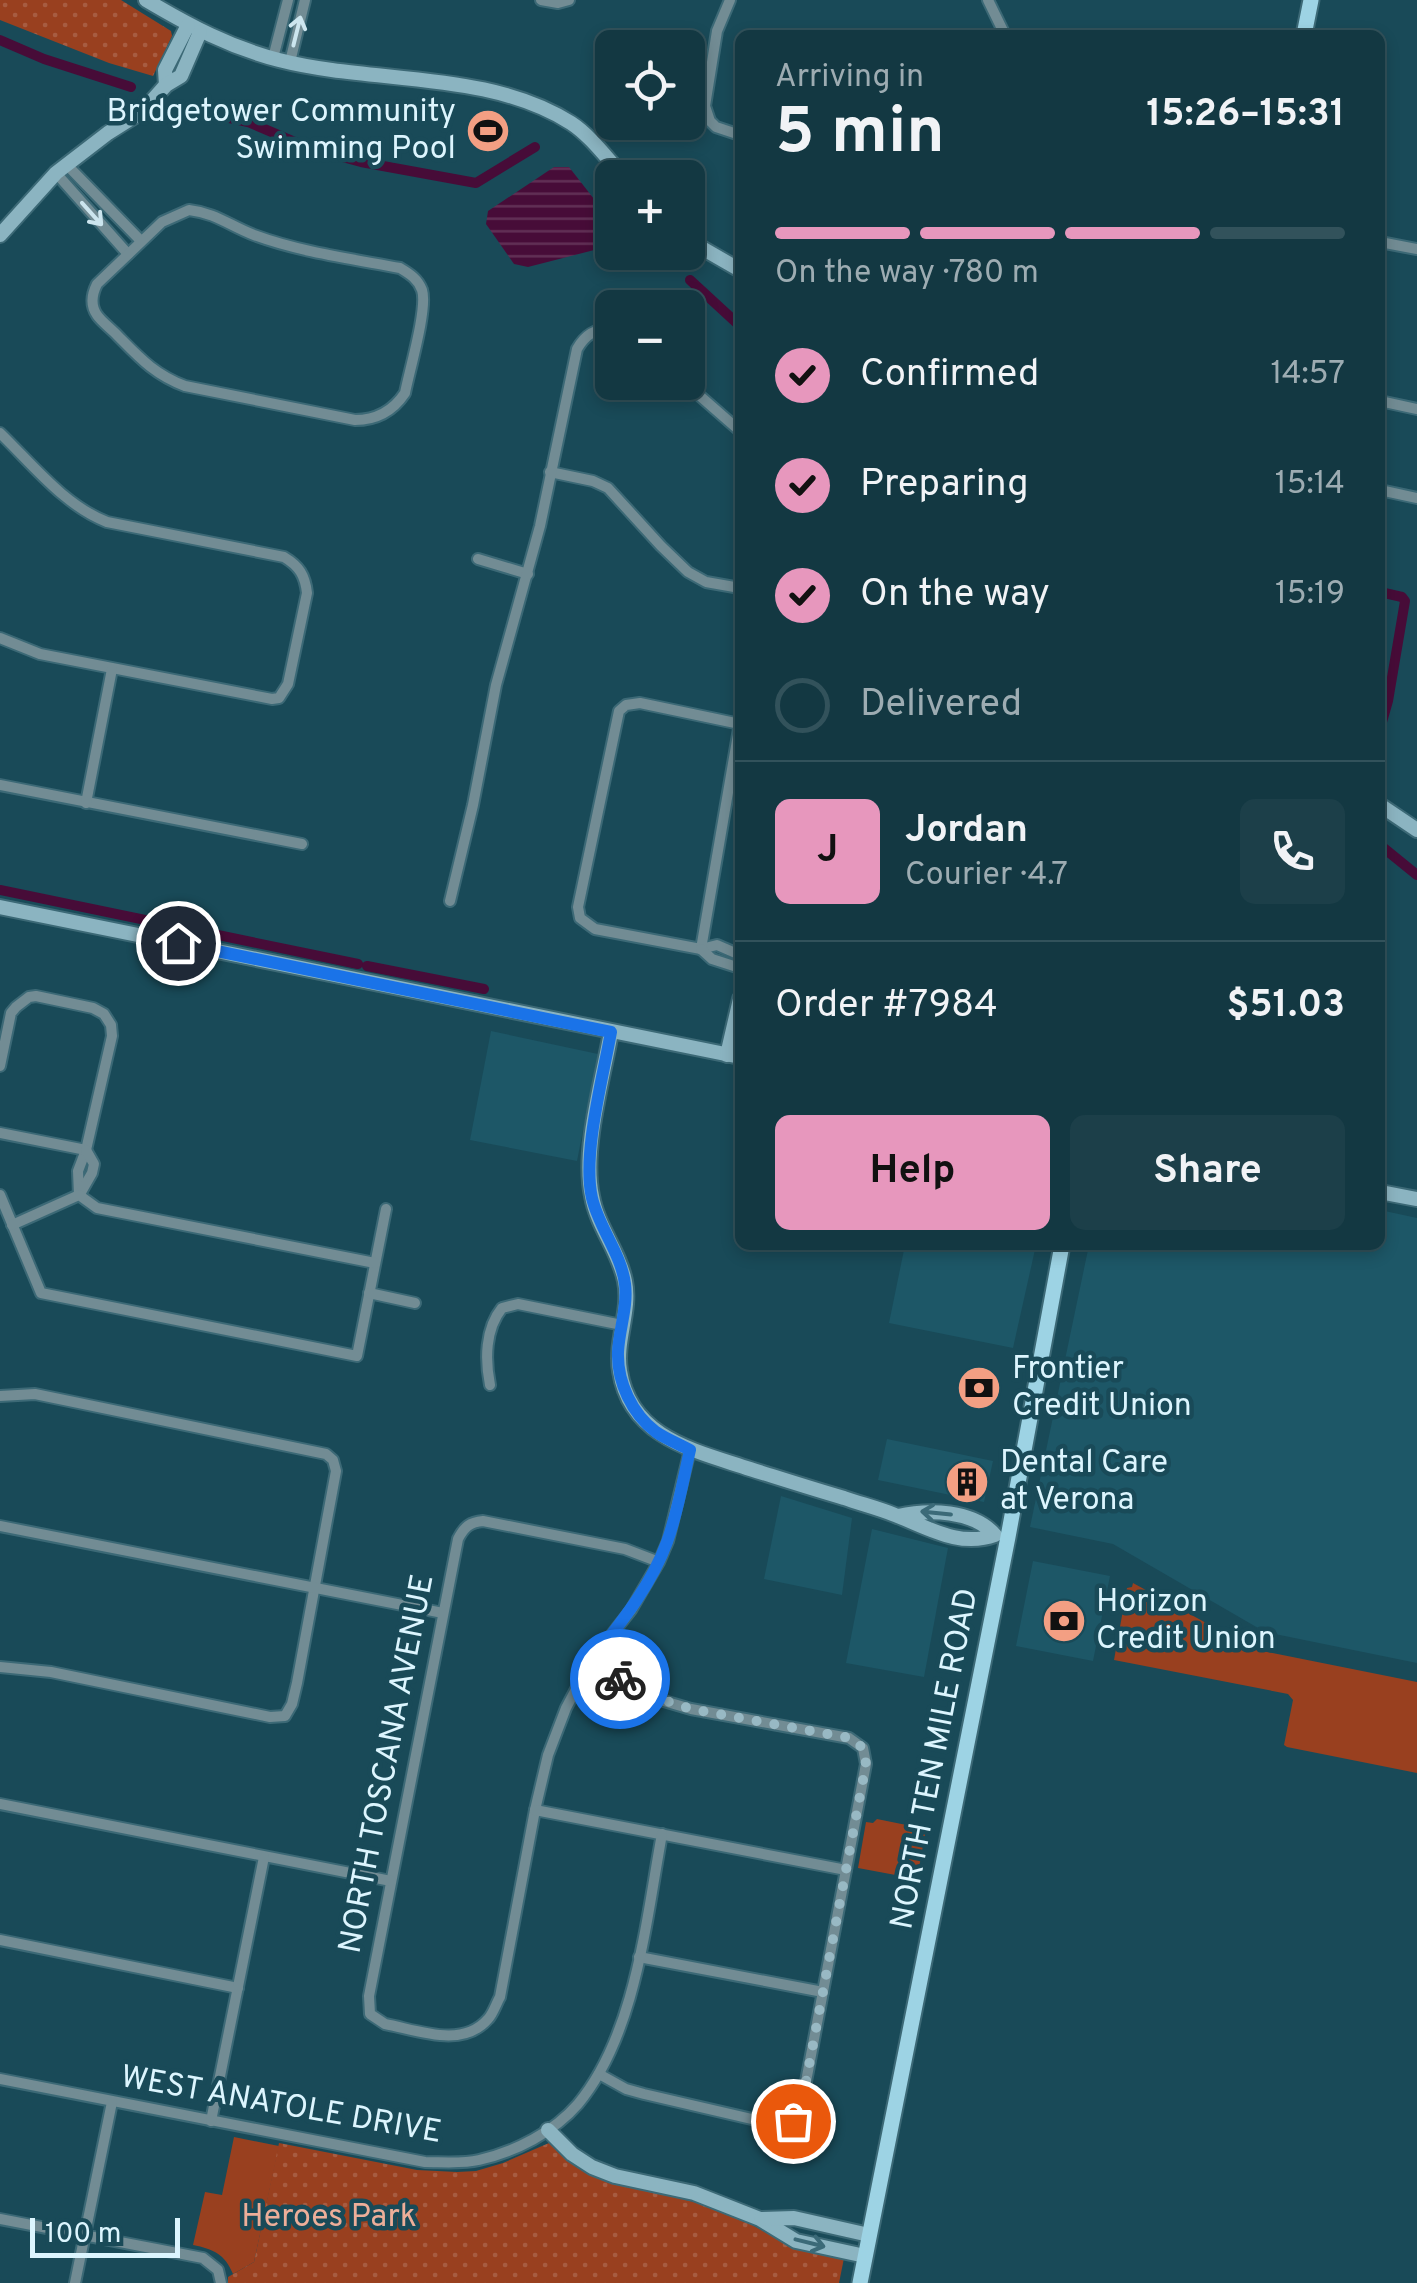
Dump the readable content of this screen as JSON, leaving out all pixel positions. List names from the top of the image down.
{
  "streets": {
    "main road": ["NORTH TEN MILE ROAD"],
    "street": ["NORTH TOSCANA AVENUE", "WEST ANATOLE DRIVE"]
  },
  "parks": ["Heroes Park"],
  "places": {
    "sports": ["Bridgetower Community Swimming Pool"],
    "bank": ["Frontier Credit Union", "Horizon Credit Union"],
    "building": ["Dental Care at Verona"]
  },
  "scale_bar": "100 m",
  "page": {
    "map_buttons": ["+", "−"],
    "heading": ["5 min", "Arriving in", "15:26–15:31"],
    "panel": [
      "Jordan",
      "Courier · 4.7",
      "Order #7984",
      "$51.03"
    ],
    "bar": "On the way · 780 m",
    "list": [
      ["Confirmed", "14:57"],
      ["Preparing", "15:14"],
      ["On the way", "15:19"],
      "Delivered"
    ],
    "round": "J",
    "buttons": ["Help", "Share"],
    "scale": "100 m"
  }
}
